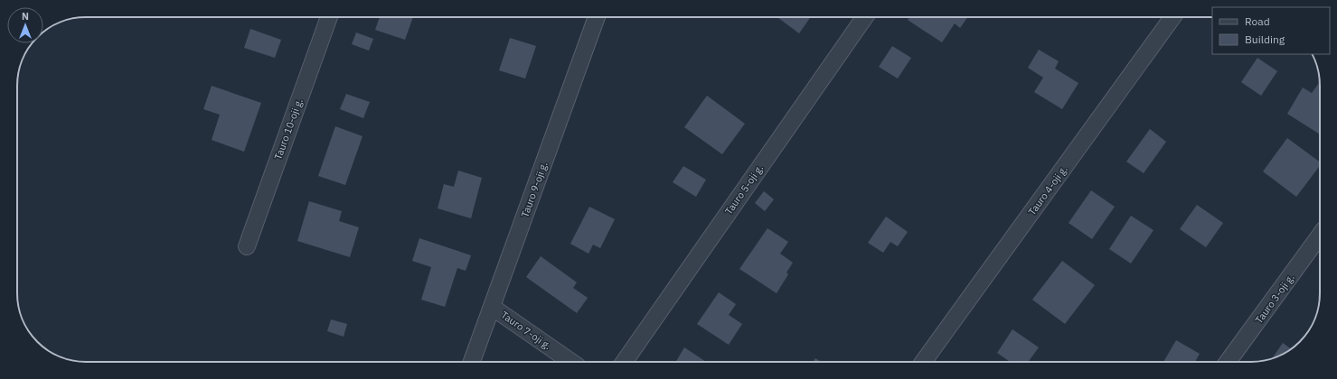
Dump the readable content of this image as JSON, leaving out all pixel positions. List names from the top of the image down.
{
  "streets": {
    "street": [
      "Tauro 10-oji g.",
      "Tauro 9-oji g.",
      "Tauro 5-oji g.",
      "Tauro 4-oji g.",
      "Tauro 3-oji g.",
      "Tauro 7-oji g."
    ]
  },
  "crossings": [
    ["Tauro 9-oji g.", "Tauro 7-oji g."]
  ],
  "legend": ["Road", "Building"],
  "north": "top"
}
